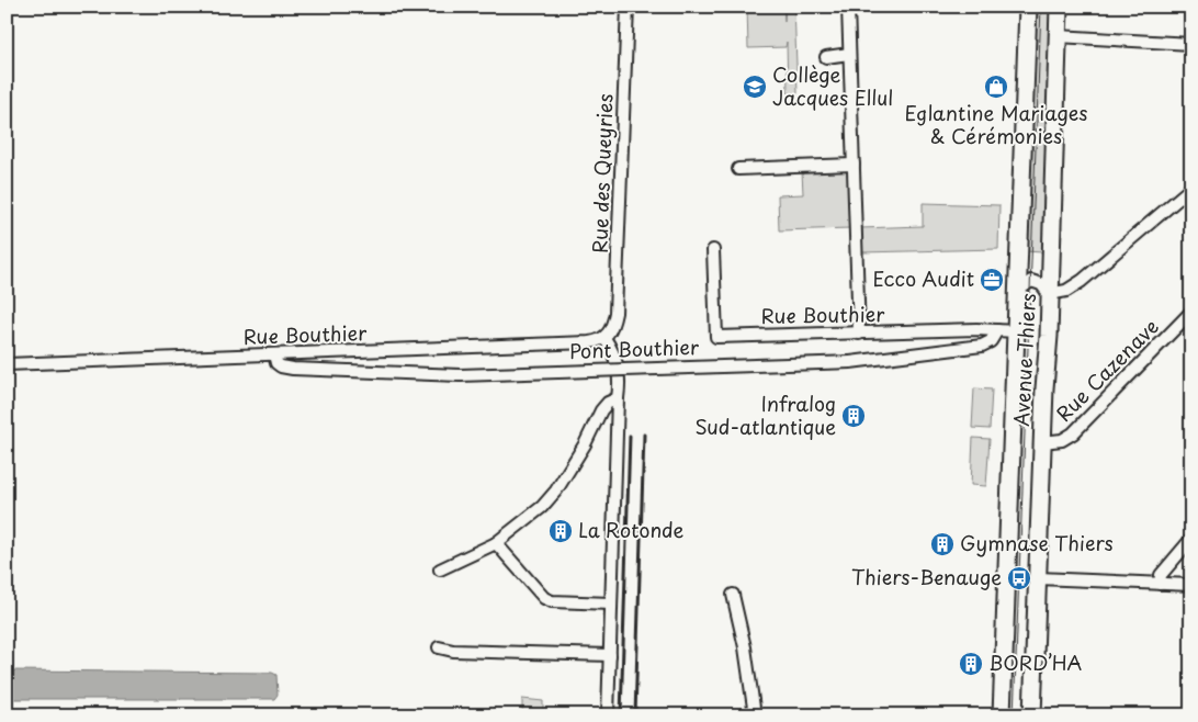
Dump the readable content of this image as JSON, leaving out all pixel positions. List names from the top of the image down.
{
  "streets": {
    "street": [
      "Rue des Queyries",
      "Rue Bouthier",
      "Pont Bouthier",
      "Avenue Thiers",
      "Rue Cazenave"
    ]
  },
  "crossings": [
    ["Rue des Queyries", "Rue Bouthier"],
    ["Rue Bouthier", "Pont Bouthier"],
    ["Rue Bouthier", "Avenue Thiers"],
    ["Avenue Thiers", "Rue Cazenave"]
  ],
  "places": {
    "school or university": ["Collège Jacques Ellul"],
    "shop": ["Eglantine Mariages & Cérémonies"],
    "office": ["Ecco Audit"],
    "building": [
      "Infralog Sud-atlantique",
      "La Rotonde",
      "Gymnase Thiers",
      "BORD’HA"
    ],
    "bus stop": ["Thiers-Benauge"]
  }
}
